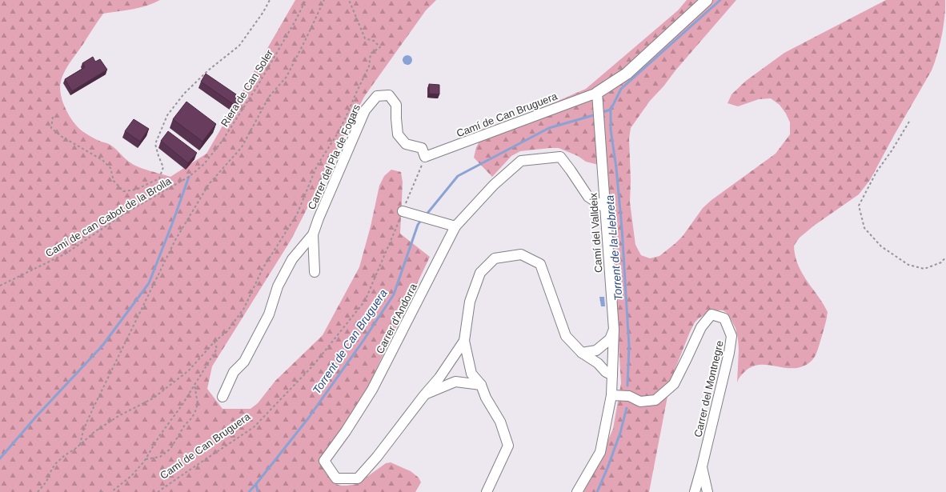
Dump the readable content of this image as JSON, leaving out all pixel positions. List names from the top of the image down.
{
  "streets": {
    "street": [
      "Camí de Can Bruguera",
      "Carrer del Pla de Fogars",
      "Camí del Valldeix",
      "Carrer d'Andorra",
      "Carrer del Montnegre"
    ],
    "path": ["Riera de Can Soler", "Camí de can Cabot de la Brolla"]
  },
  "crossings": [
    ["Riera de Can Soler", "Camí de can Cabot de la Brolla"],
    ["Camí de Can Bruguera", "Carrer del Pla de Fogars"],
    ["Camí de Can Bruguera", "Camí del Valldeix"],
    ["Camí del Valldeix", "Carrer d'Andorra"]
  ],
  "water": ["Torrent de la Llebreta", "Torrent de Can Bruguera"]
}
